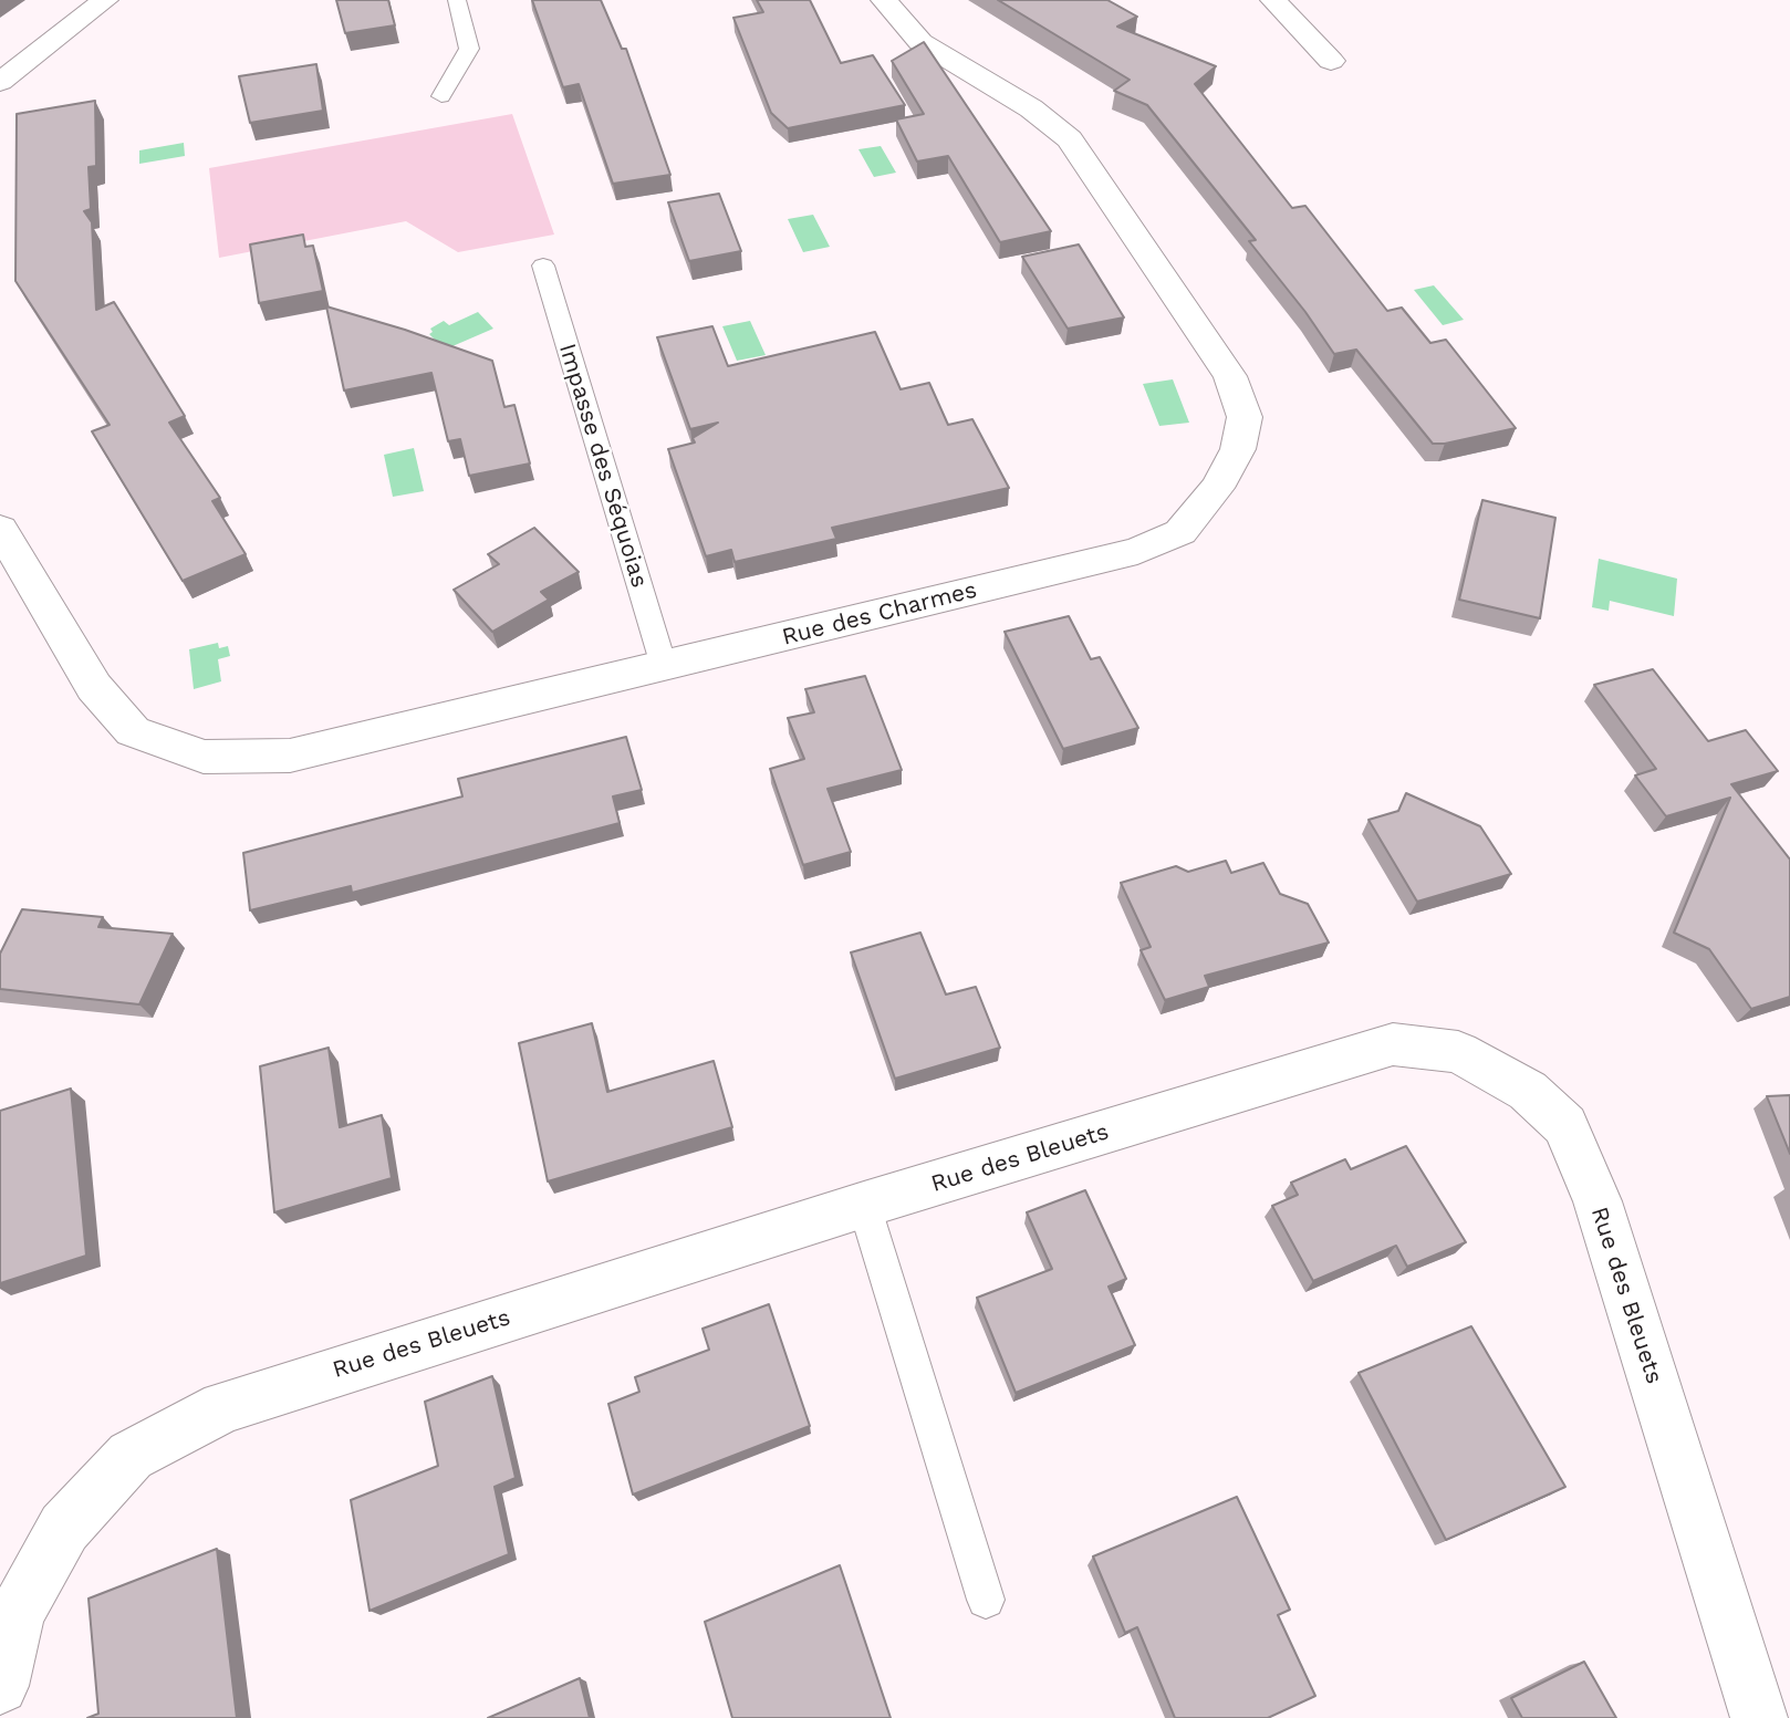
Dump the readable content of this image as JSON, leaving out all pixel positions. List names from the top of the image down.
{
  "streets": {
    "street": ["Rue des Charmes", "Rue des Bleuets"],
    "lane": ["Impasse des Séquoias"]
  },
  "crossings": [
    ["Impasse des Séquoias", "Rue des Charmes"]
  ]
}
